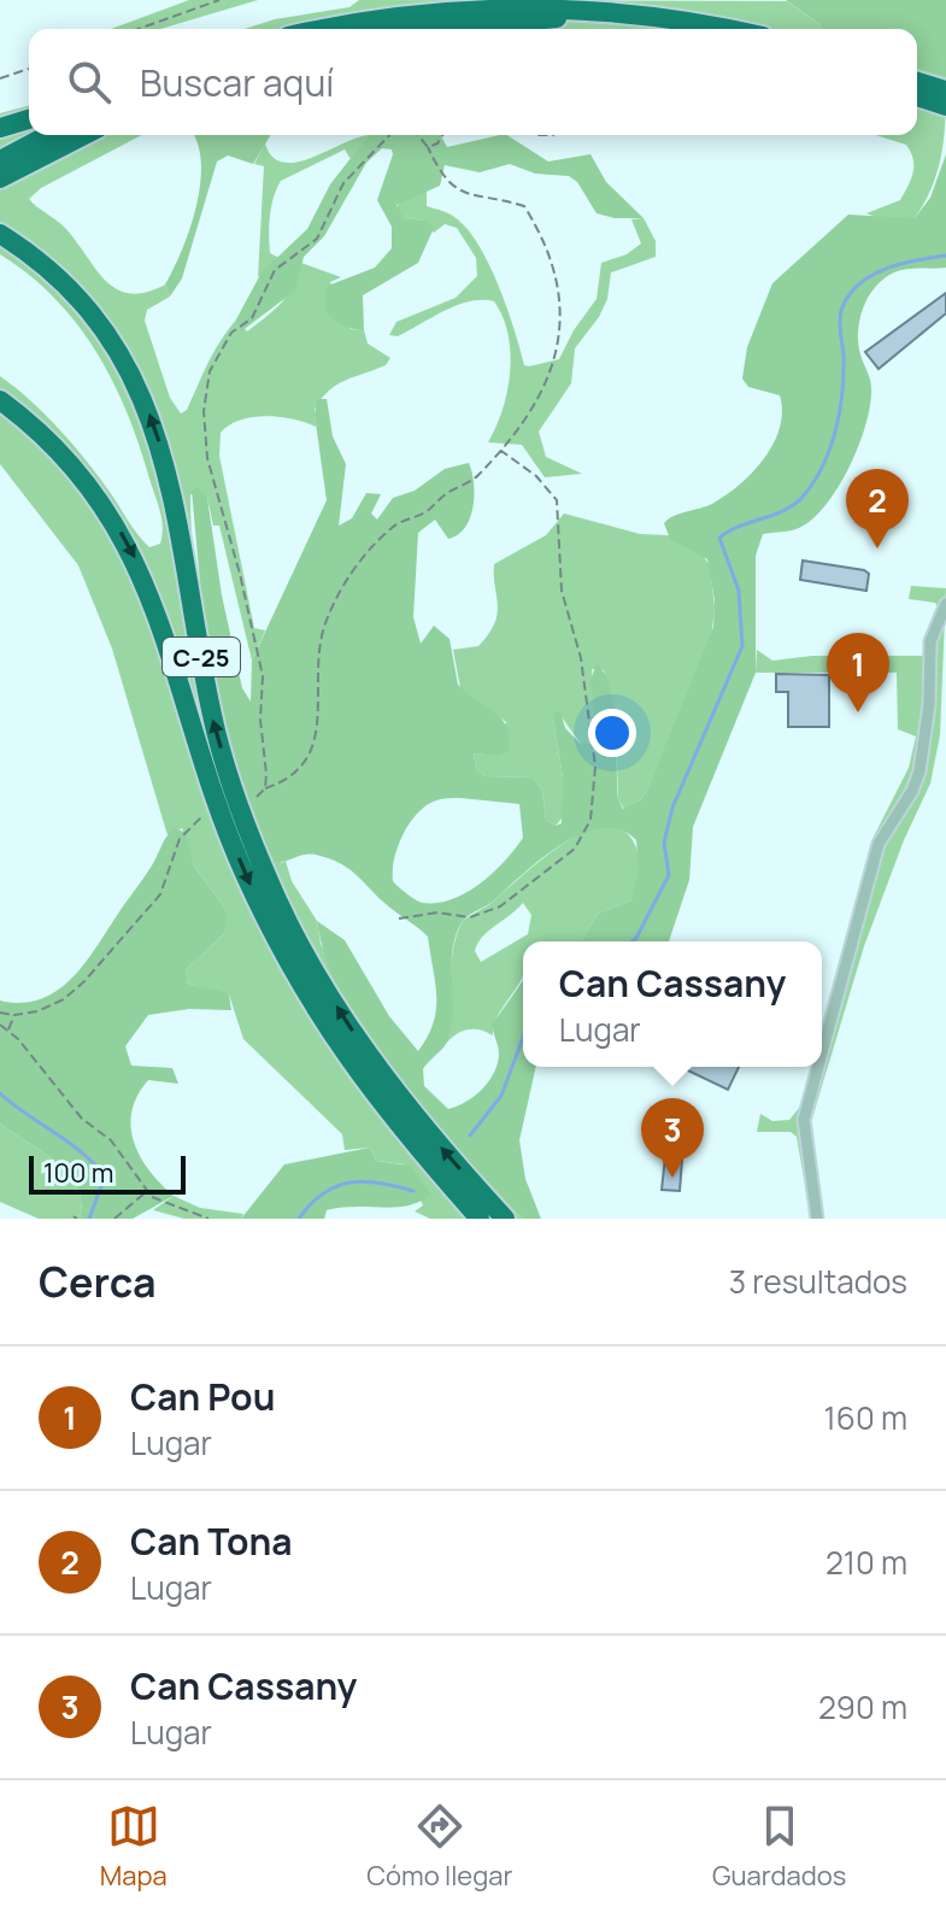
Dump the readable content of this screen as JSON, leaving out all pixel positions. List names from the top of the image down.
{
  "streets": {
    "highway": ["C-25"]
  },
  "scale_bar": "100 m",
  "page": {
    "search": "Buscar aquí",
    "pins": ["2", "1", "3"],
    "popup": ["Can Cassany", "Lugar"],
    "scale": "100 m",
    "heading": ["Cerca", "3 resultados"],
    "list": [
      {
        "mark": "1",
        "name": "Can Pou",
        "note": "Lugar",
        "value": "160 m"
      },
      {
        "mark": "2",
        "name": "Can Tona",
        "note": "Lugar",
        "value": "210 m"
      },
      {
        "mark": "3",
        "name": "Can Cassany",
        "note": "Lugar",
        "value": "290 m"
      }
    ],
    "nav": ["Mapa", "Cómo llegar", "Guardados"]
  }
}
